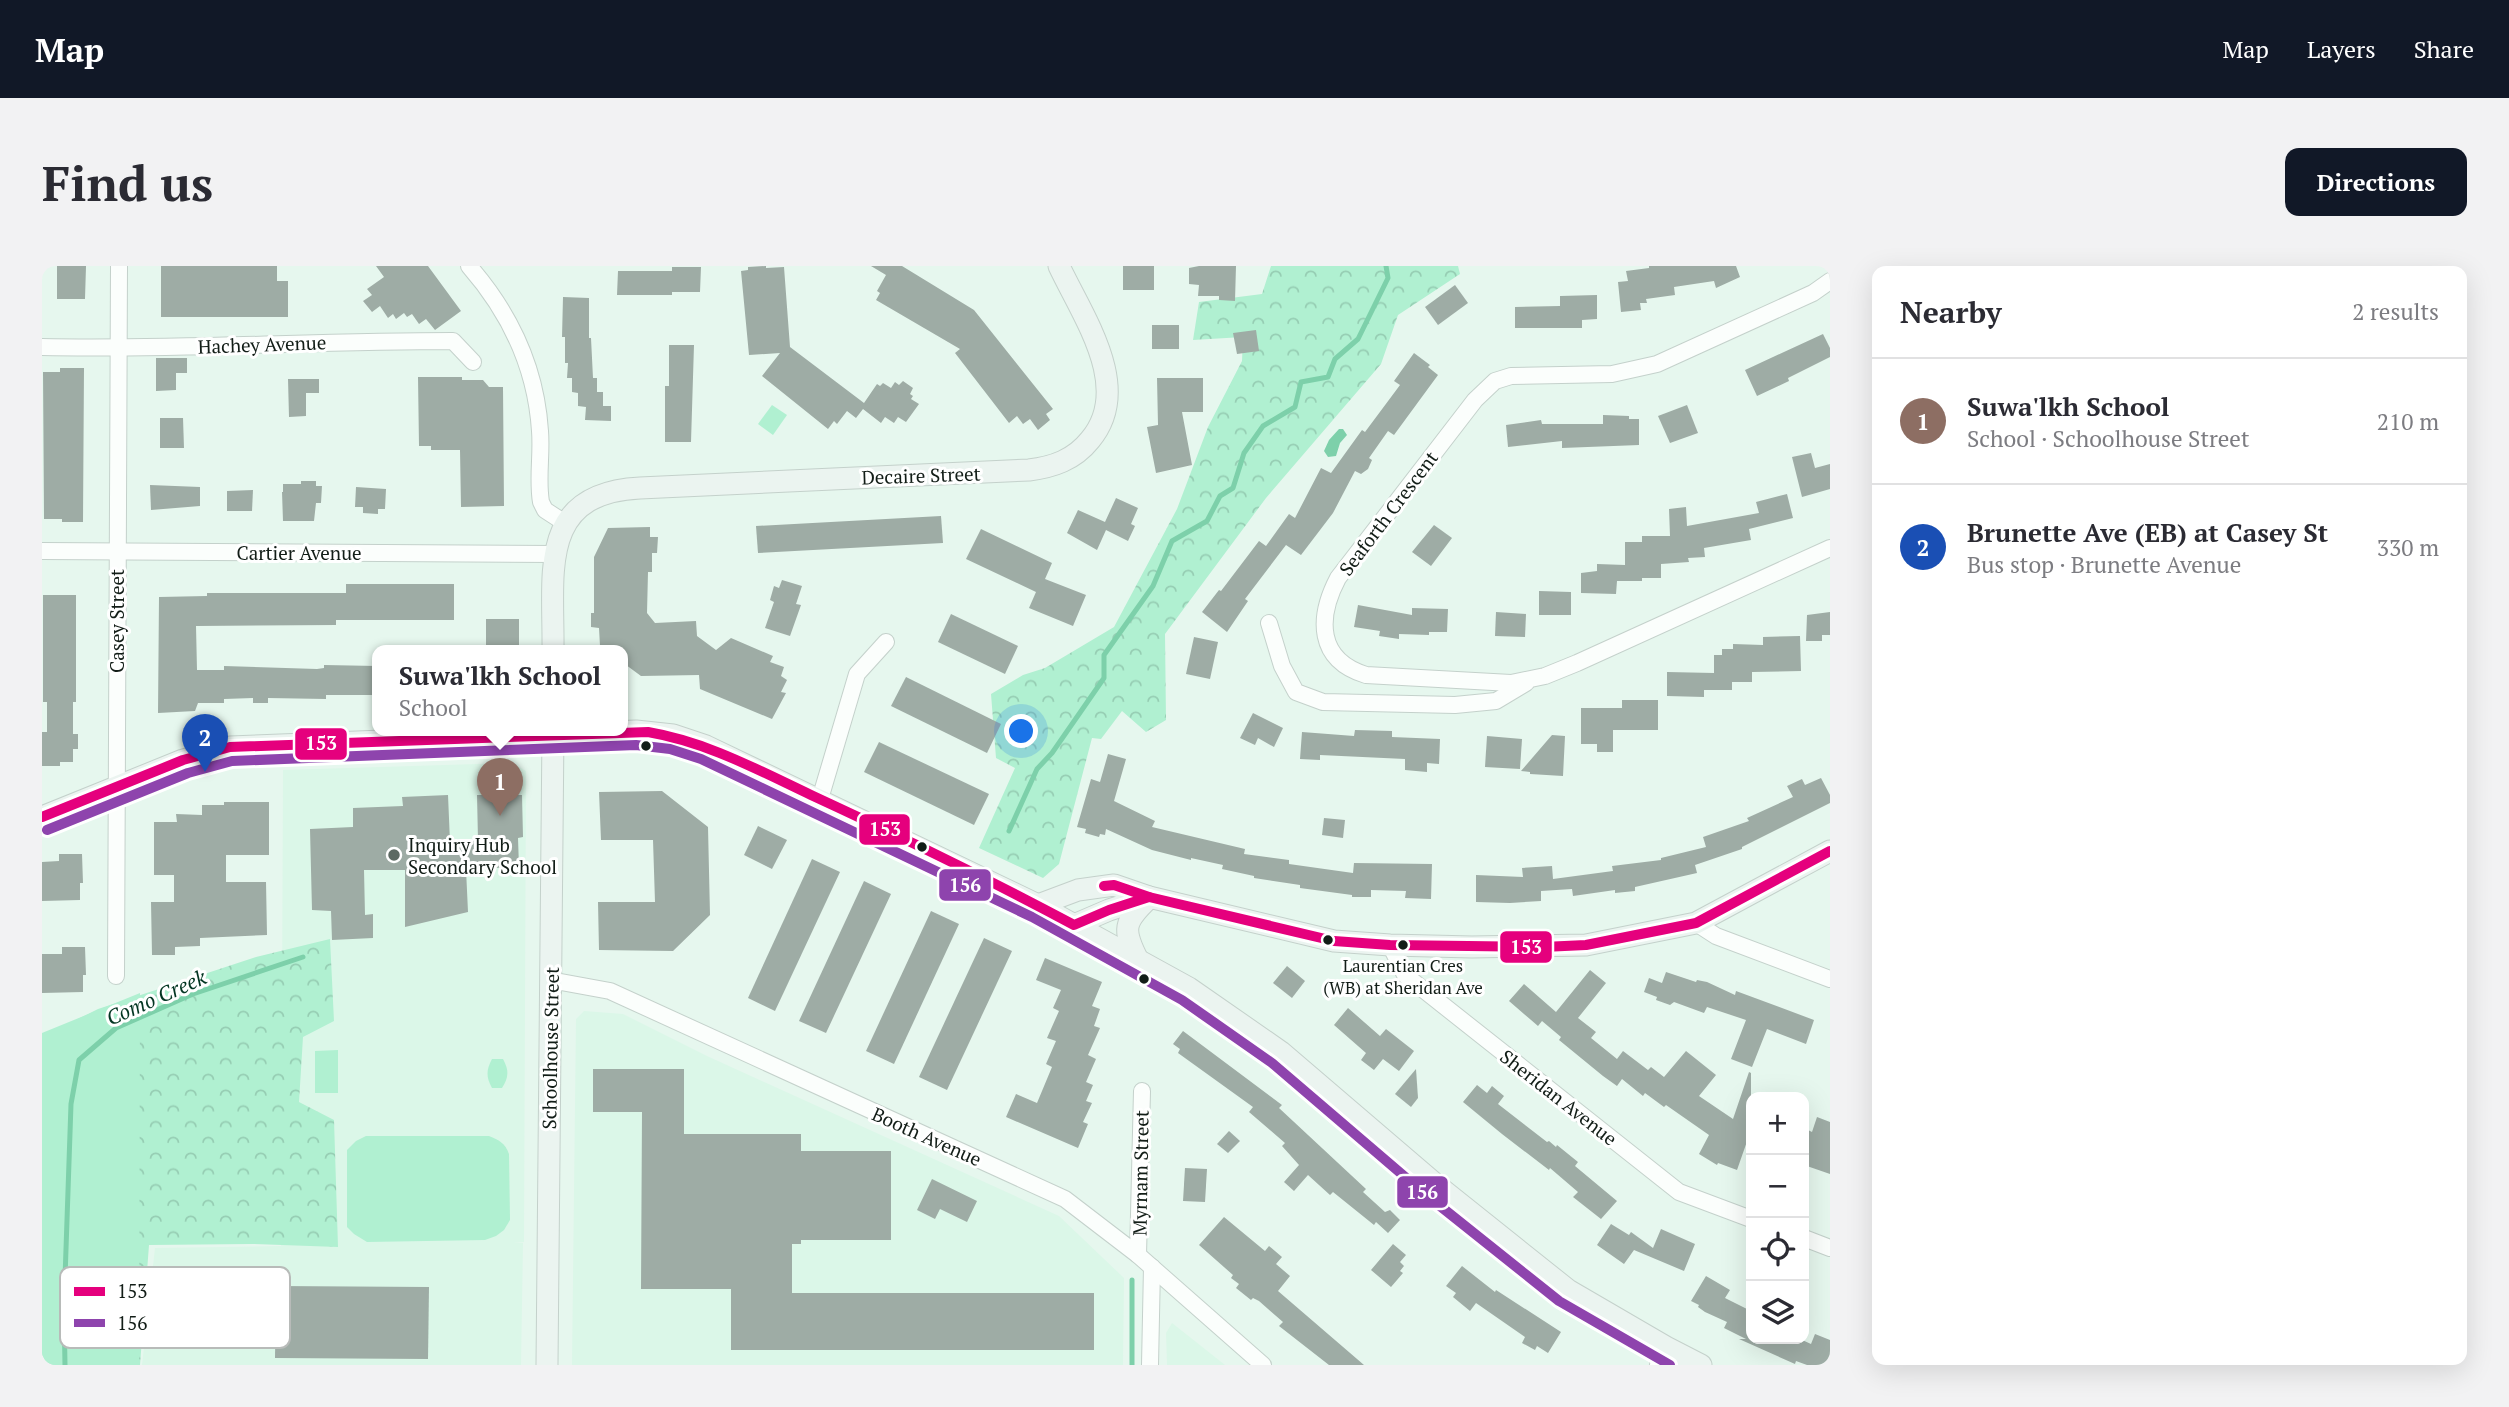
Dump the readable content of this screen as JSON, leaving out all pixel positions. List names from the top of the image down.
{
  "streets": {
    "main road": ["Decaire Street", "Schoolhouse Street"],
    "street": [
      "Hachey Avenue",
      "Seaforth Crescent",
      "Cartier Avenue",
      "Casey Street",
      "Sheridan Avenue",
      "Booth Avenue",
      "Myrnam Street"
    ]
  },
  "crossings": [
    ["Hachey Avenue", "Casey Street"],
    ["Cartier Avenue", "Casey Street"],
    ["Schoolhouse Street", "Booth Avenue"],
    ["Booth Avenue", "Myrnam Street"]
  ],
  "water": ["Como Creek"],
  "places": ["Inquiry Hub Secondary School", "Laurentian Cres (WB) at Sheridan Ave"],
  "lines": ["transit line 153", "transit line 156"],
  "legend": ["153", "156"],
  "page": {
    "header": "Map",
    "nav": ["Map", "Layers", "Share"],
    "buttons": "Directions",
    "title": "Find us",
    "heading": ["Nearby", "2 results"],
    "list": [
      {
        "mark": "1",
        "name": "Suwa'lkh School",
        "note": "School · Schoolhouse Street",
        "value": "210 m"
      },
      {
        "mark": "2",
        "name": "Brunette Ave (EB) at Casey St",
        "note": "Bus stop · Brunette Avenue",
        "value": "330 m"
      }
    ],
    "popup": ["Suwa'lkh School", "School"],
    "pins": ["2", "1"],
    "map_buttons": ["+", "−"]
  }
}
